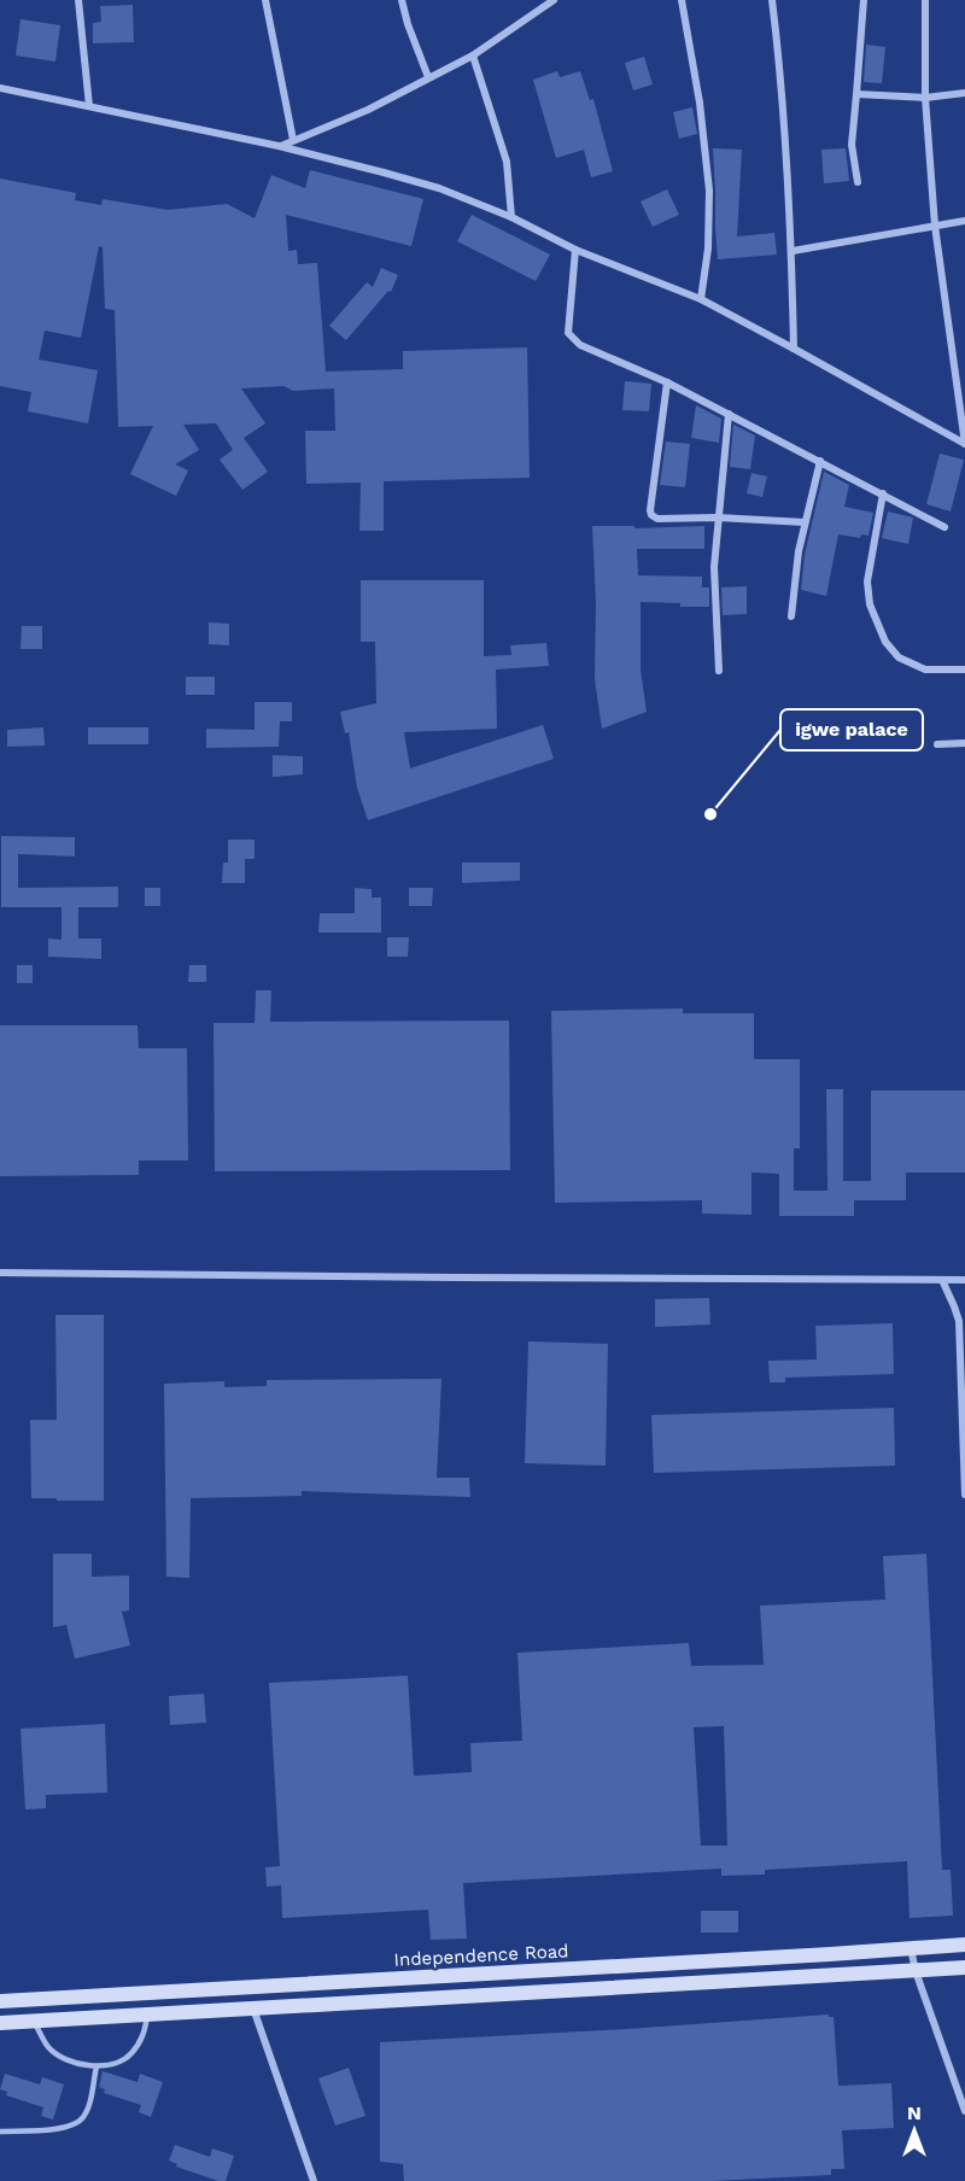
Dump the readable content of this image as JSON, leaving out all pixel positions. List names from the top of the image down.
{
  "streets": {
    "main road": ["Independence Road"]
  },
  "places": ["igwe palace"],
  "north": "top"
}
